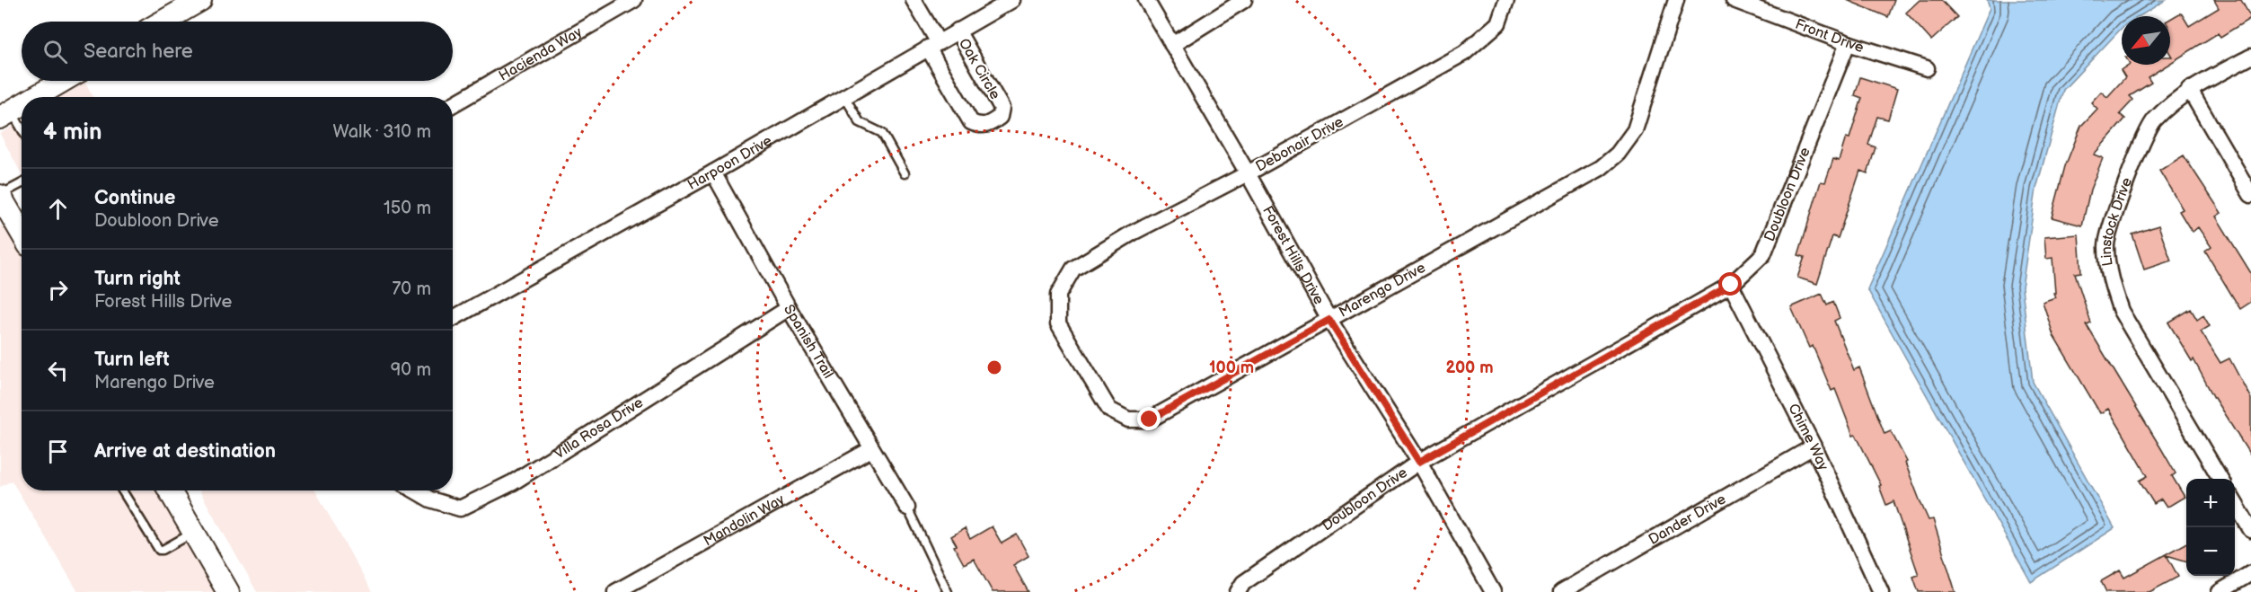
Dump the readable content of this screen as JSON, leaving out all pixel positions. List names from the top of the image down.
{
  "streets": {
    "street": [
      "Front Drive",
      "Hacienda Way",
      "Oak Circle",
      "Debonair Drive",
      "Harpoon Drive",
      "Doubloon Drive",
      "Linstock Drive",
      "Forest Hills Drive",
      "Marengo Drive",
      "Spanish Trail",
      "Villa Rosa Drive",
      "Chime Way",
      "Dander Drive",
      "Mandolin Way"
    ]
  },
  "crossings": [
    ["Front Drive", "Doubloon Drive"],
    ["Oak Circle", "Harpoon Drive"],
    ["Debonair Drive", "Forest Hills Drive"],
    ["Debonair Drive", "Marengo Drive"],
    ["Harpoon Drive", "Spanish Trail"],
    ["Doubloon Drive", "Forest Hills Drive"],
    ["Doubloon Drive", "Chime Way"],
    ["Forest Hills Drive", "Marengo Drive"],
    ["Spanish Trail", "Villa Rosa Drive"],
    ["Spanish Trail", "Mandolin Way"],
    ["Chime Way", "Dander Drive"]
  ],
  "north": "bottom left",
  "page": {
    "search": "Search here",
    "heading": ["4 min", "Walk · 310 m"],
    "list": [
      ["Continue", "Doubloon Drive", "150 m"],
      ["Turn right", "Forest Hills Drive", "70 m"],
      ["Turn left", "Marengo Drive", "90 m"],
      "Arrive at destination"
    ],
    "map_buttons": ["+", "−"]
  },
  "rings": ["100 m", "200 m"]
}
